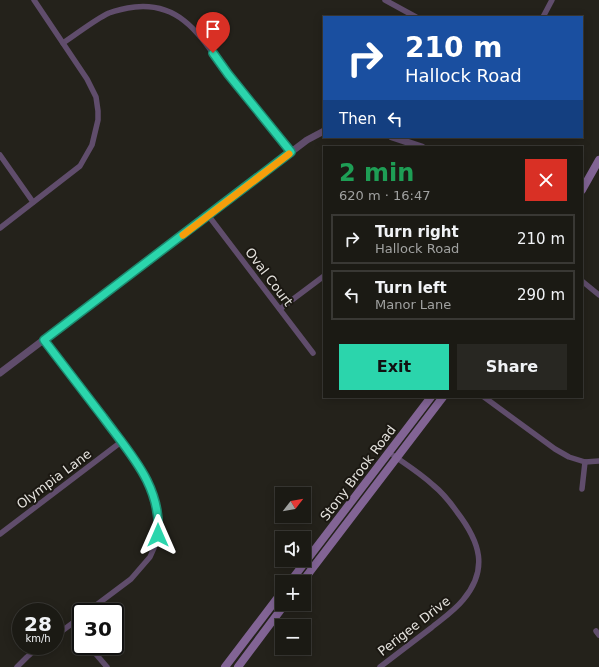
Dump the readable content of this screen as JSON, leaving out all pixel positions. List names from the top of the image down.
{
  "streets": {
    "main road": ["Stony Brook Road"],
    "street": ["Oval Court", "Olympia Lane", "Perigee Drive"]
  },
  "crossings": [
    ["Stony Brook Road", "Perigee Drive"]
  ],
  "north": "top right",
  "page": {
    "turn": ["210 m", "Hallock Road"],
    "then": "Then",
    "heading": ["2 min", "620 m · 16:47"],
    "list": [
      {
        "name": "Turn right",
        "note": "Hallock Road",
        "value": "210 m"
      },
      {
        "name": "Turn left",
        "note": "Manor Lane",
        "value": "290 m"
      }
    ],
    "buttons": ["Exit", "Share"],
    "map_buttons": ["+", "−"],
    "speed": "28 km/h",
    "limit": "30"
  }
}
